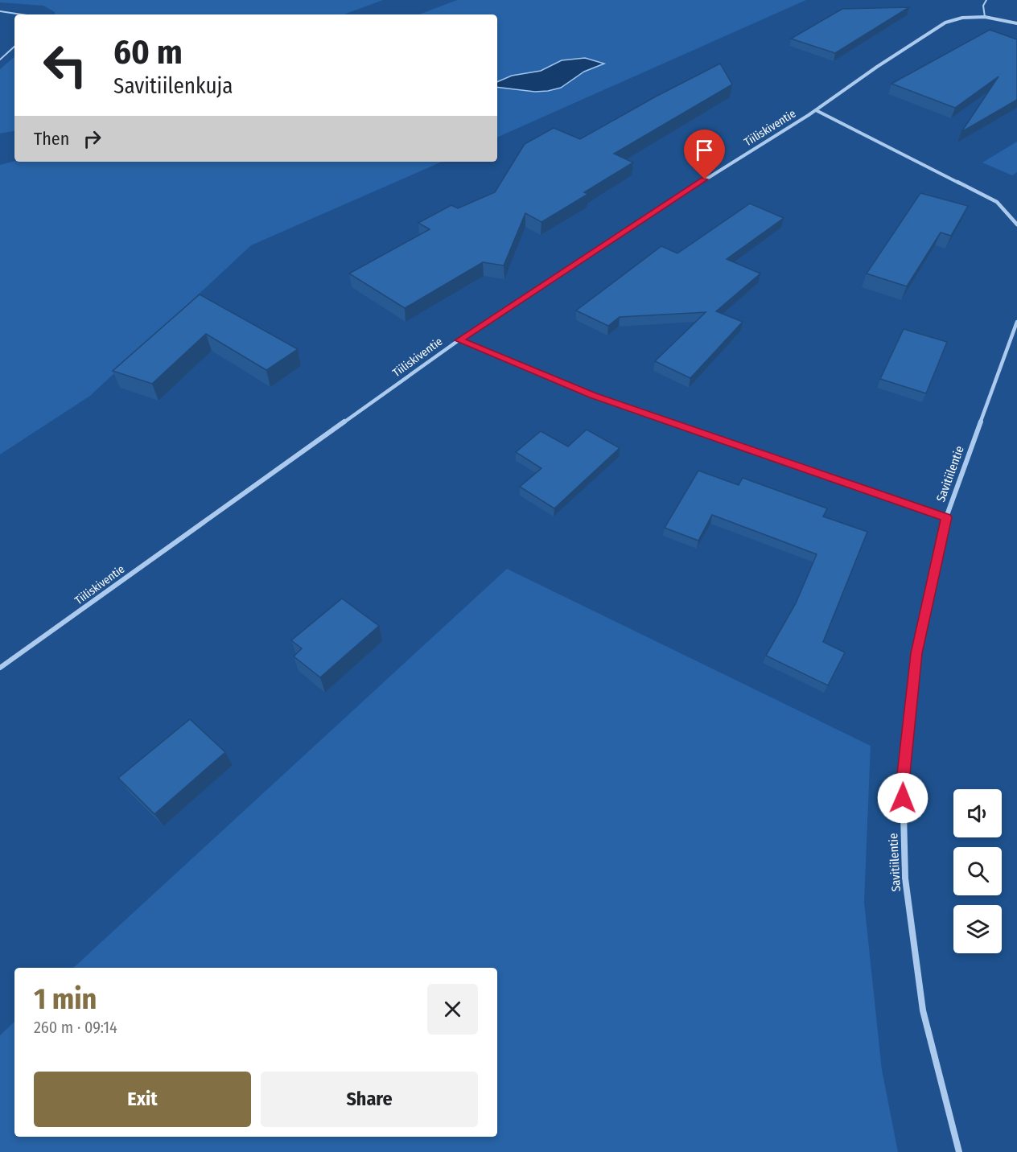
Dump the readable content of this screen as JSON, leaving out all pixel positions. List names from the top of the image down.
{
  "streets": {
    "street": ["Tiiliskiventie", "Savitiilentie"]
  },
  "page": {
    "turn": ["60 m", "Savitiilenkuja"],
    "then": "Then",
    "heading": ["1 min", "260 m · 09:14"],
    "buttons": ["Exit", "Share"]
  }
}
